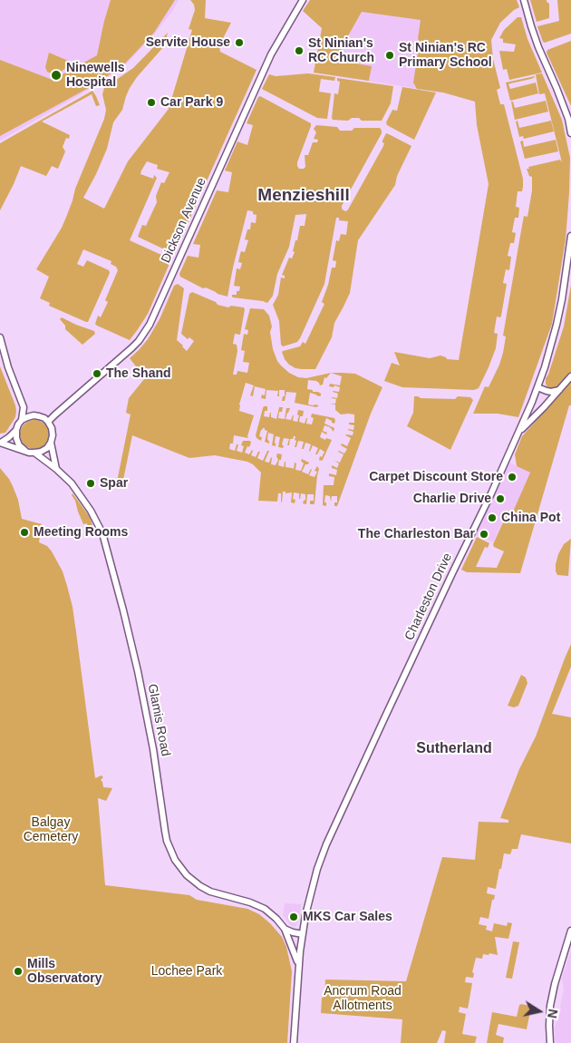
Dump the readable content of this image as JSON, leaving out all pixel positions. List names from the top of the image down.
{
  "streets": {
    "street": ["Dickson Avenue", "Charleston Drive", "Glamis Road"]
  },
  "crossings": [
    ["Dickson Avenue", "Glamis Road"],
    ["Charleston Drive", "Glamis Road"]
  ],
  "districts": ["Menzieshill", "Sutherland"],
  "parks": ["Balgay Cemetery", "Lochee Park", "Ancrum Road Allotments"],
  "places": [
    "Servite House",
    "St Ninian's RC Church",
    "St Ninian's RC Primary School",
    "Ninewells Hospital",
    "Car Park 9",
    "The Shand",
    "Carpet Discount Store",
    "Spar",
    "Charlie Drive",
    "China Pot",
    "Meeting Rooms",
    "The Charleston Bar",
    "MKS Car Sales",
    "Mills Observatory"
  ],
  "north": "right"
}
